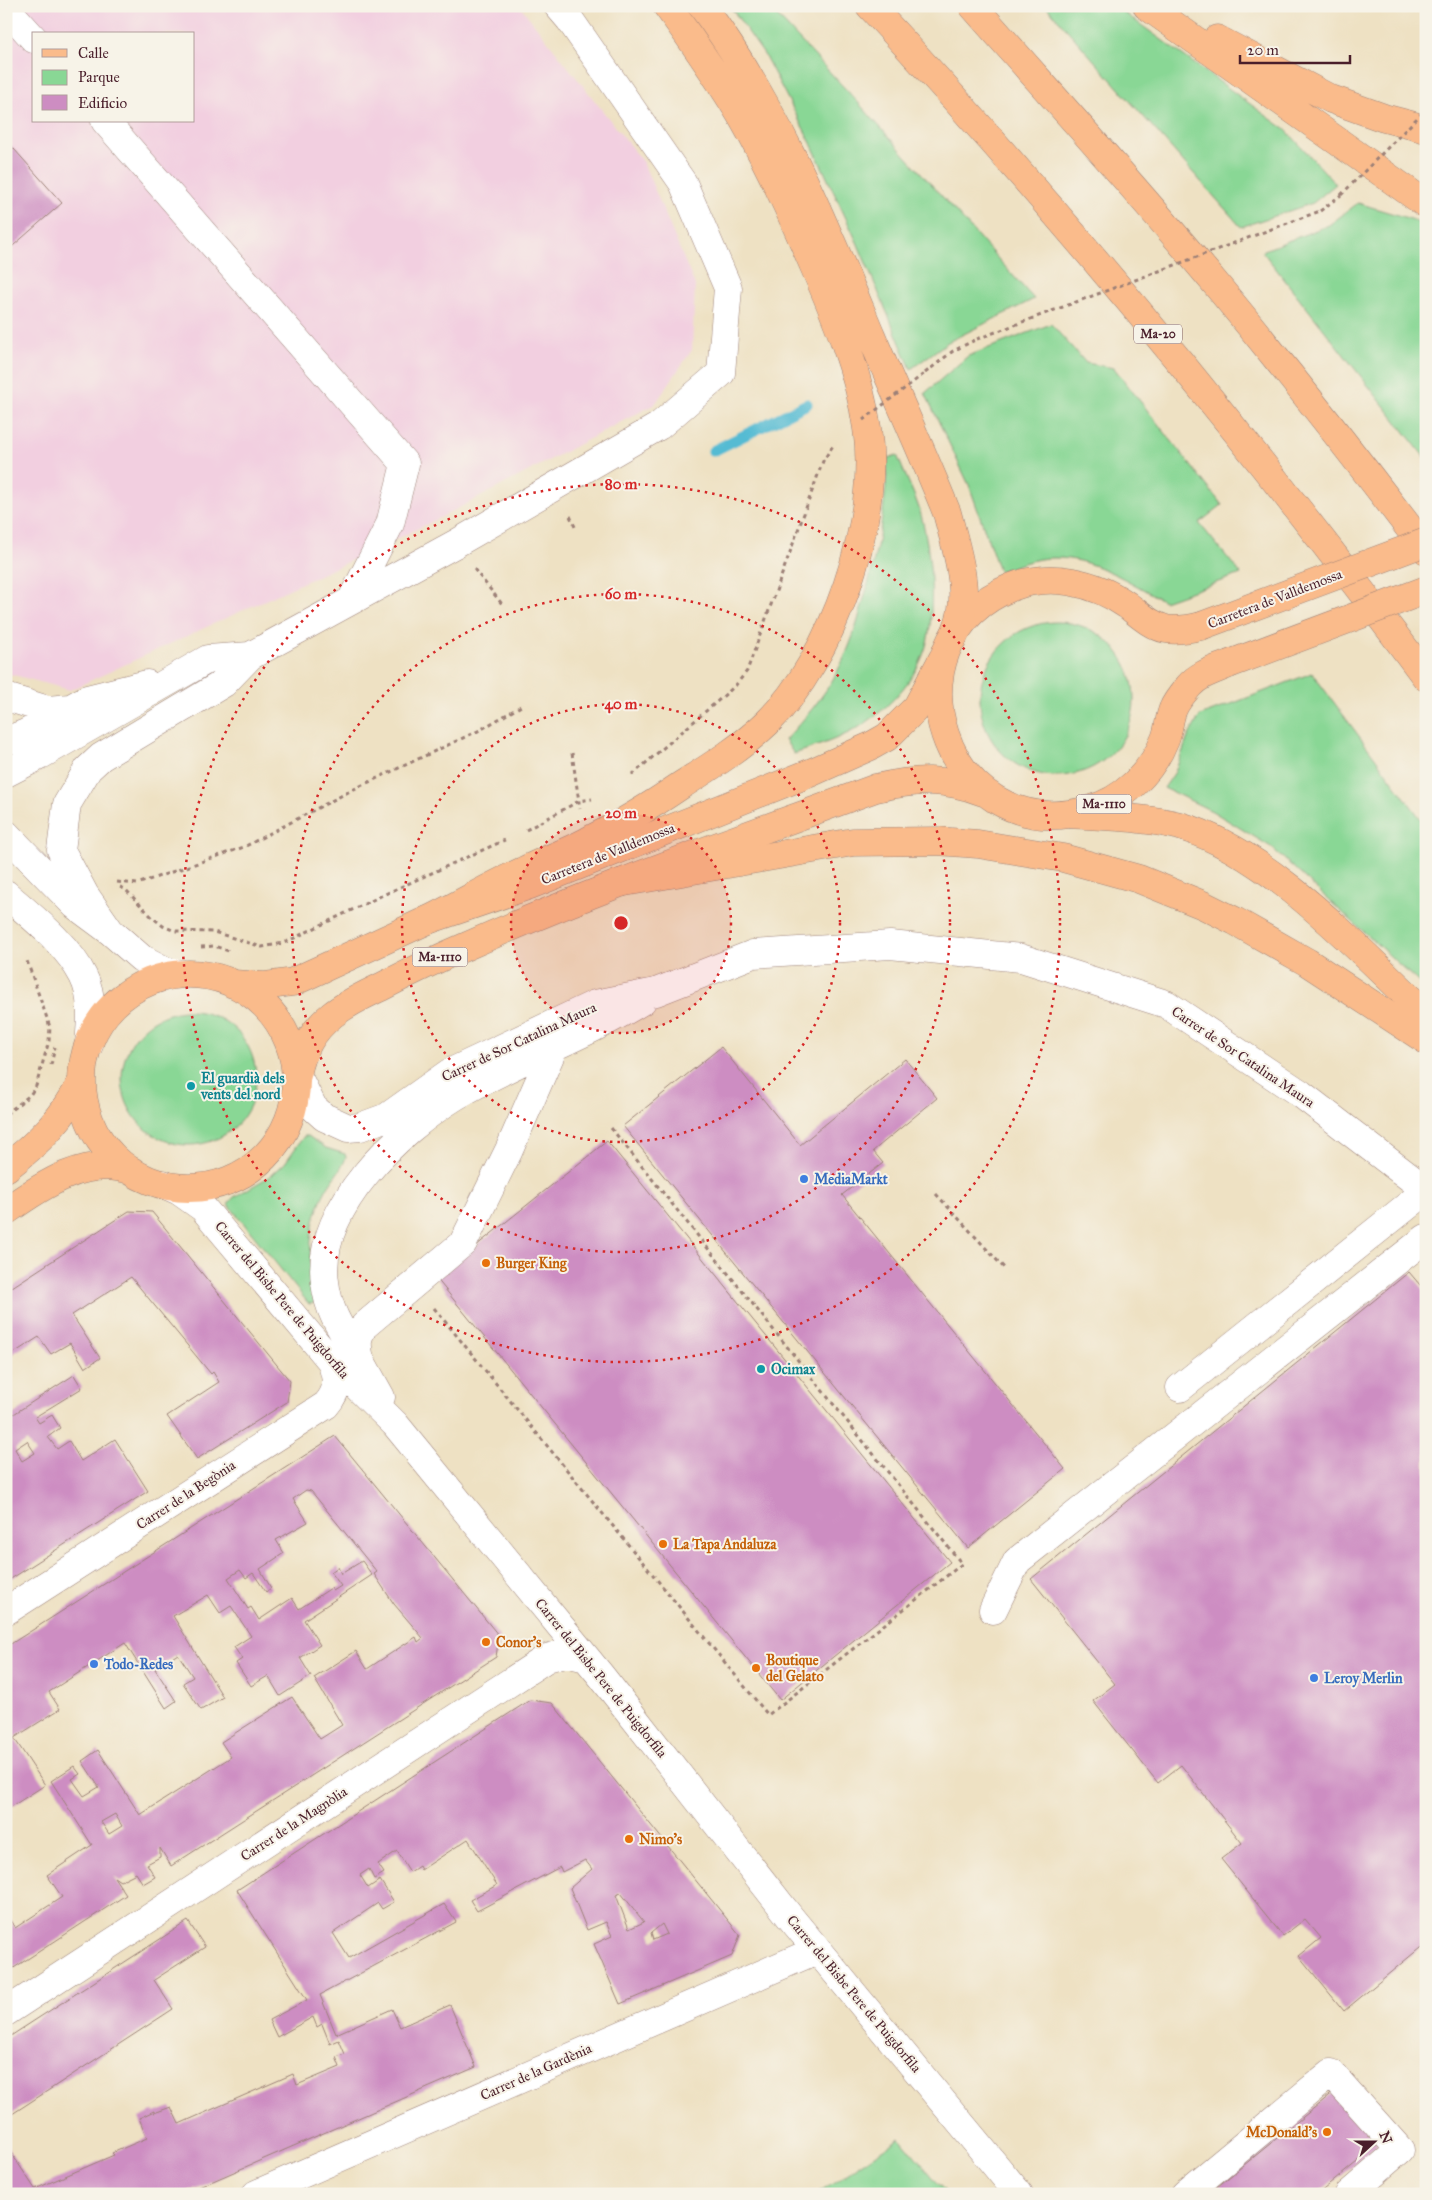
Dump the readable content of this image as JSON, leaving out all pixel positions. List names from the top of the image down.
{
  "streets": {
    "main road": ["Ma-20", "Carretera de Valldemossa", "Ma-1110"],
    "street": [
      "Carrer de Sor Catalina Maura",
      "Carrer del Bisbe Pere de Puigdorfila",
      "Carrer de la Begònia",
      "Carrer de la Magnòlia",
      "Carrer de la Gardènia"
    ]
  },
  "crossings": [
    ["Carretera de Valldemossa", "Ma-1110"],
    ["Ma-1110", "Carrer de Sor Catalina Maura"],
    ["Carrer del Bisbe Pere de Puigdorfila", "Carrer de la Begònia"],
    ["Carrer del Bisbe Pere de Puigdorfila", "Carrer de la Magnòlia"],
    ["Carrer del Bisbe Pere de Puigdorfila", "Carrer de la Gardènia"]
  ],
  "places": [
    "El guardià dels vents del nord",
    "MediaMarkt",
    "Burger King",
    "Ocimax",
    "La Tapa Andaluza",
    "Conor's",
    "Todo-Redes",
    "Boutique del Gelato",
    "Leroy Merlin",
    "Nimo's",
    "McDonald's"
  ],
  "legend": ["Calle", "Parque", "Edificio"],
  "scale_bar": "20 m",
  "north": "right",
  "rings": [
    "80 m",
    "60 m",
    "40 m",
    "20 m"
  ]
}
